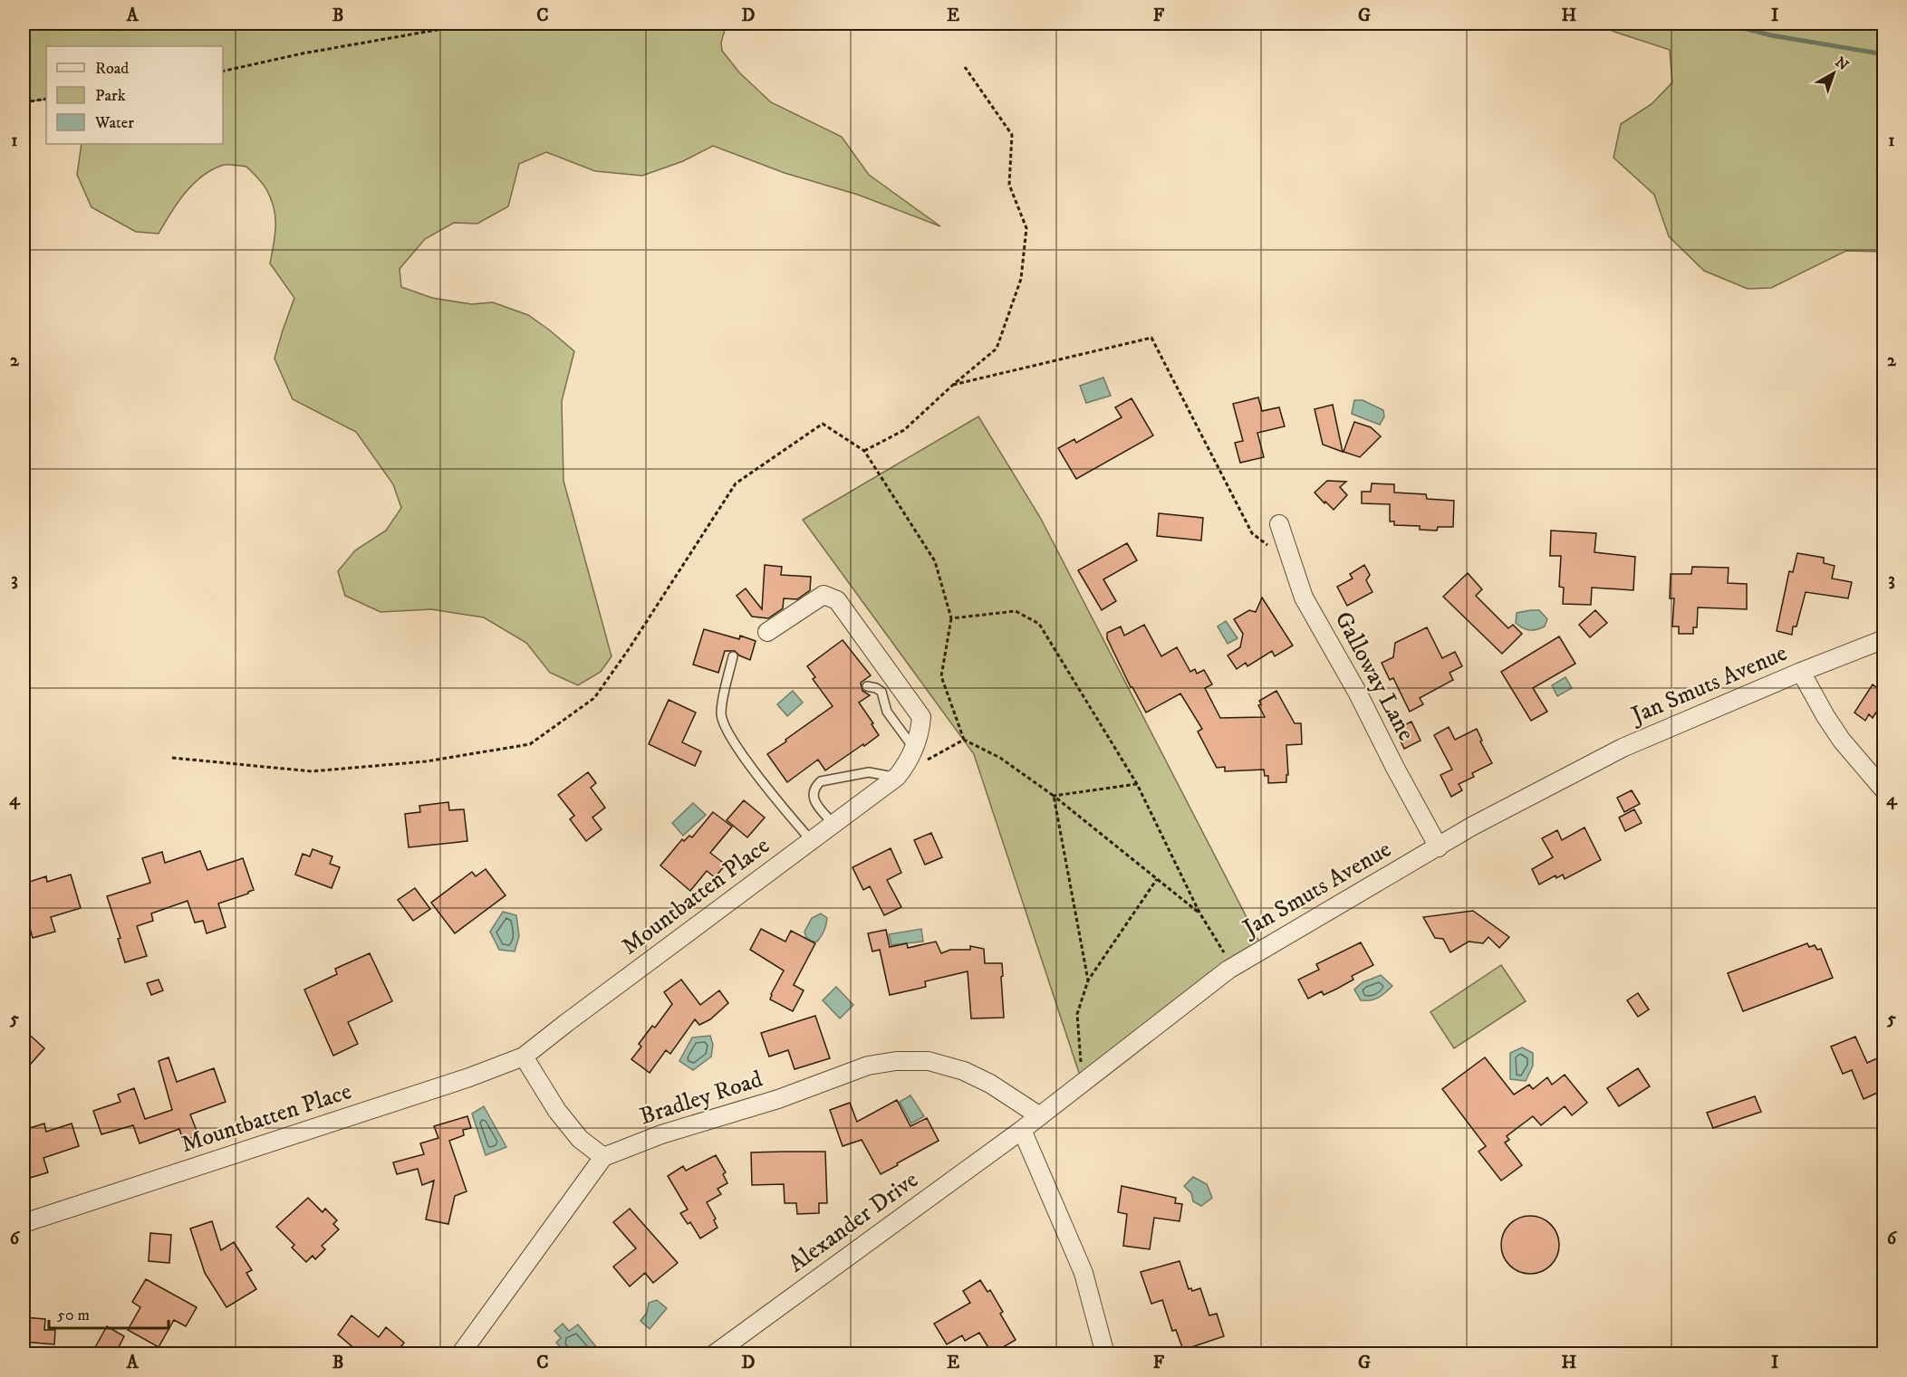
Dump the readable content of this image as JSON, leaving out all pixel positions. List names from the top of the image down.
{
  "streets": {
    "street": [
      "Galloway Lane",
      "Jan Smuts Avenue",
      "Mountbatten Place",
      "Bradley Road",
      "Alexander Drive"
    ]
  },
  "crossings": [
    ["Galloway Lane", "Jan Smuts Avenue"],
    ["Jan Smuts Avenue", "Bradley Road"],
    ["Jan Smuts Avenue", "Alexander Drive"]
  ],
  "legend": ["Road", "Park", "Water"],
  "scale_bar": "50 m",
  "north": "top right",
  "grid": {
    "columns": [
      "A",
      "B",
      "C",
      "D",
      "E",
      "F",
      "G",
      "H",
      "I"
    ],
    "rows": [
      "1",
      "2",
      "3",
      "4",
      "5",
      "6"
    ]
  }
}
